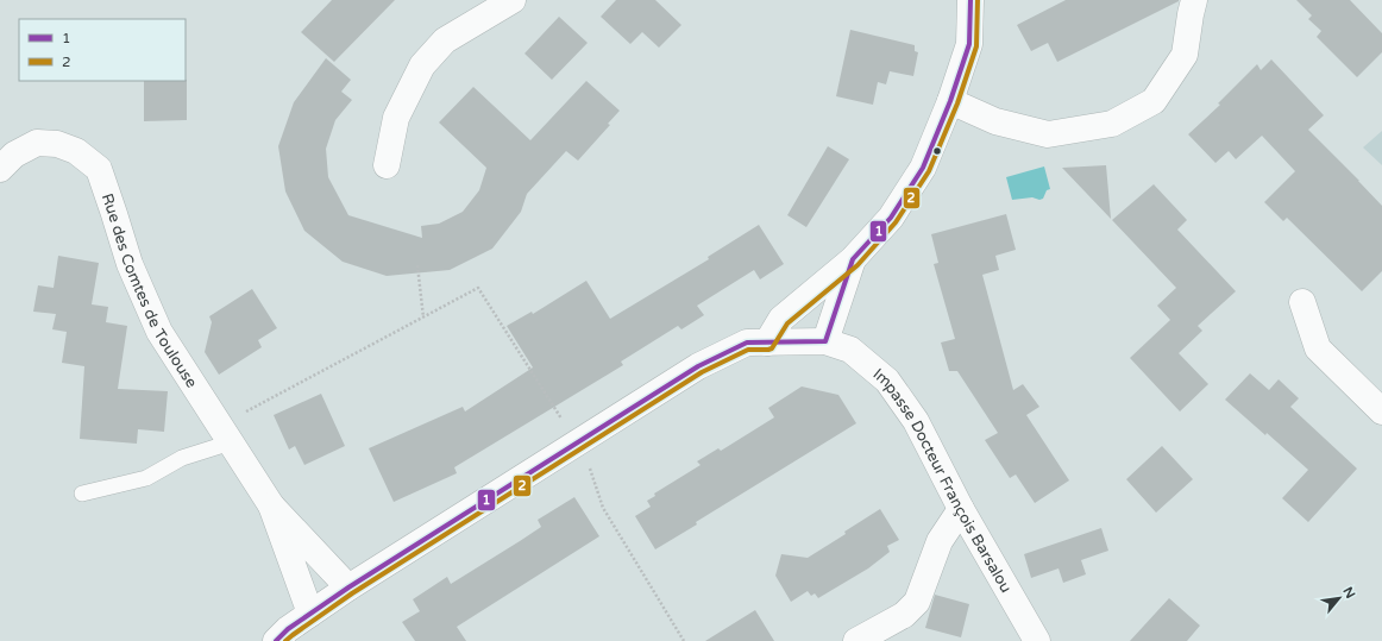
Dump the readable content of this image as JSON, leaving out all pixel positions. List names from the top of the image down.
{
  "streets": {
    "street": ["Rue des Comtes de Toulouse", "Impasse Docteur François Barsalou"]
  },
  "crossings": [
    ["Rue des Comtes de Toulouse", "Impasse Docteur François Barsalou"]
  ],
  "lines": ["transit line 1", "transit line 2"],
  "legend": ["1", "2"],
  "north": "top right"
}
